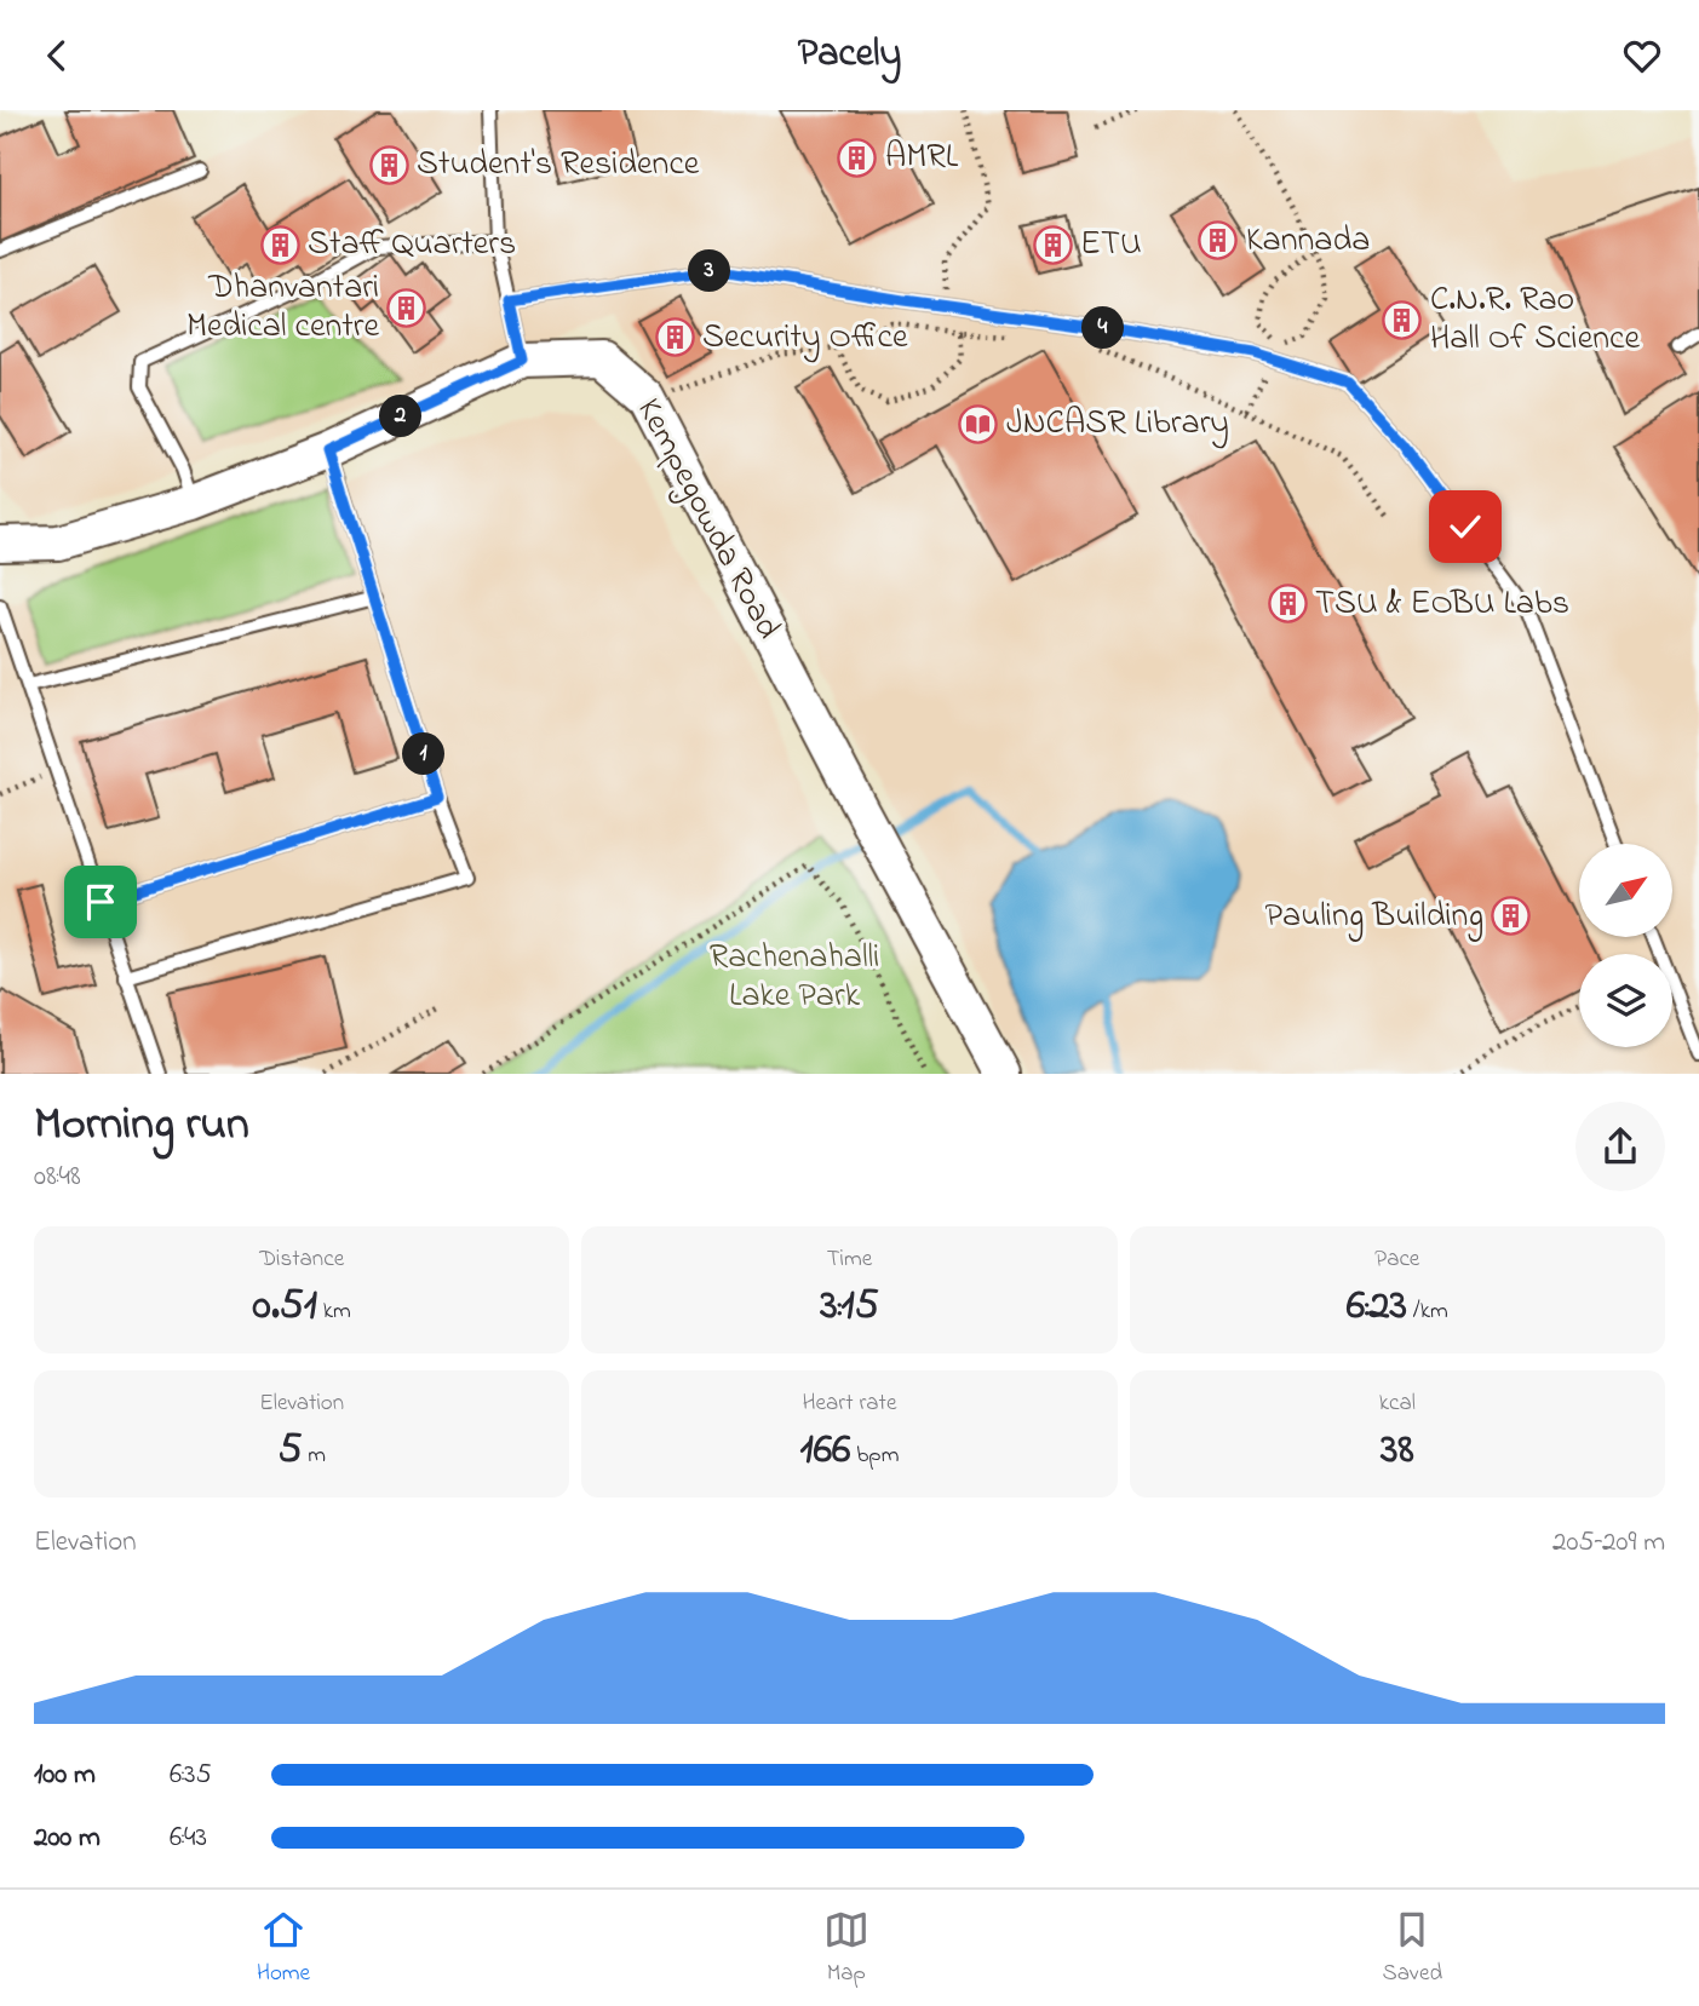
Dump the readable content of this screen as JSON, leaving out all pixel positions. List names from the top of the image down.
{
  "streets": {
    "street": ["Kempegowda Road"]
  },
  "parks": ["Rachenahalli Lake Park"],
  "places": {
    "building": [
      "AMRL",
      "Student's Residence",
      "Kannada",
      "Staff Quarters",
      "ETU",
      "Dhanvantari Medical centre",
      "C.N.R. Rao Hall Of Science",
      "Security Office",
      "TSU & EOBU Labs",
      "Pauling Building"
    ],
    "library": ["JNCASR Library"]
  },
  "north": "top right",
  "page": {
    "header": "Pacely",
    "pins": [
      "3",
      "4",
      "2",
      "1"
    ],
    "heading": ["Morning run", "08:48"],
    "stats": [
      ["Distance", "0.51 km"],
      ["Time", "3:15"],
      ["Pace", "6:23 /km"],
      ["Elevation", "5 m"],
      ["Heart rate", "166 bpm"],
      ["kcal", "38"]
    ],
    "chart": ["Elevation", "205–209 m"],
    "list": [
      {
        "name": "100 m",
        "note": "6:35"
      },
      {
        "name": "200 m",
        "note": "6:43"
      }
    ],
    "tabs": ["Home", "Map", "Saved"]
  }
}
